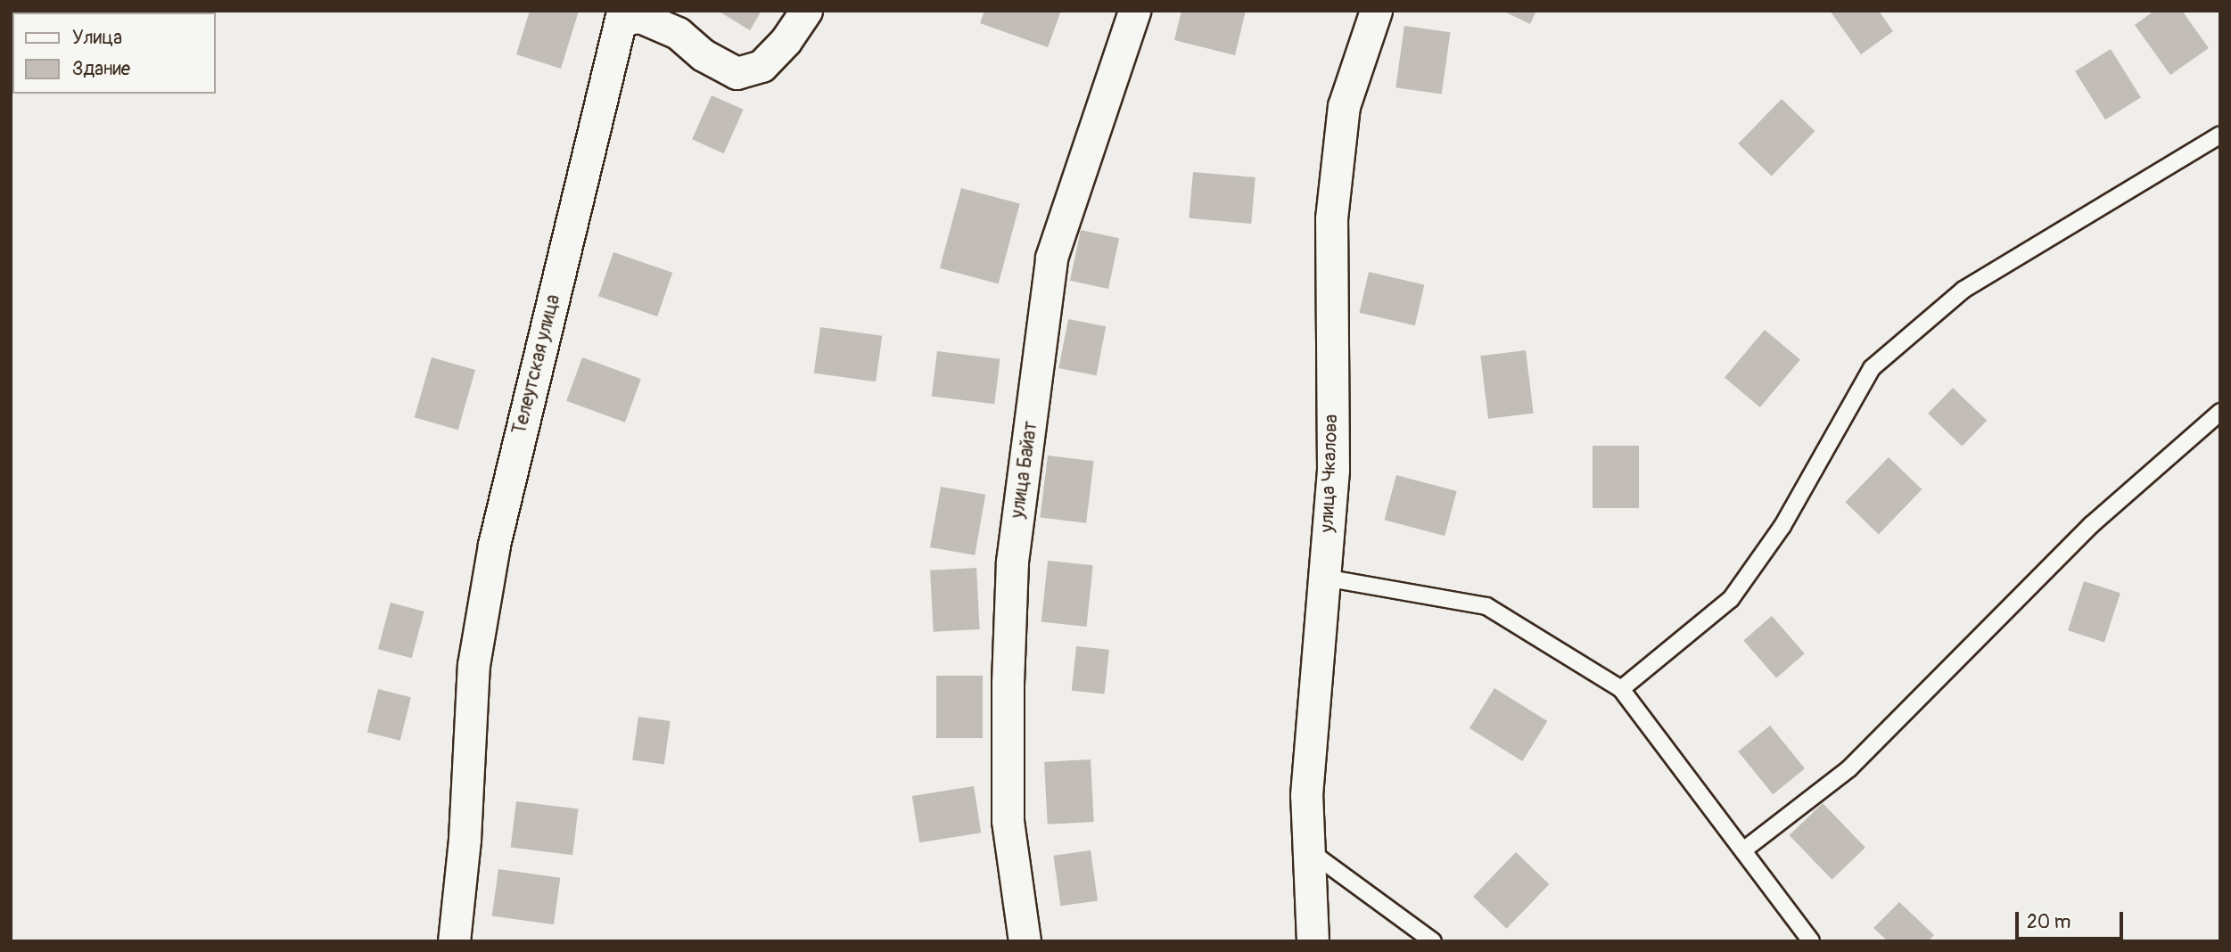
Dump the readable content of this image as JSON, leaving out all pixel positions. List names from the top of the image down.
{
  "streets": {
    "street": ["Телеутская улица", "улица Байат", "улица Чкалова"]
  },
  "legend": ["Улица", "Здание"],
  "scale_bar": "20 m"
}
